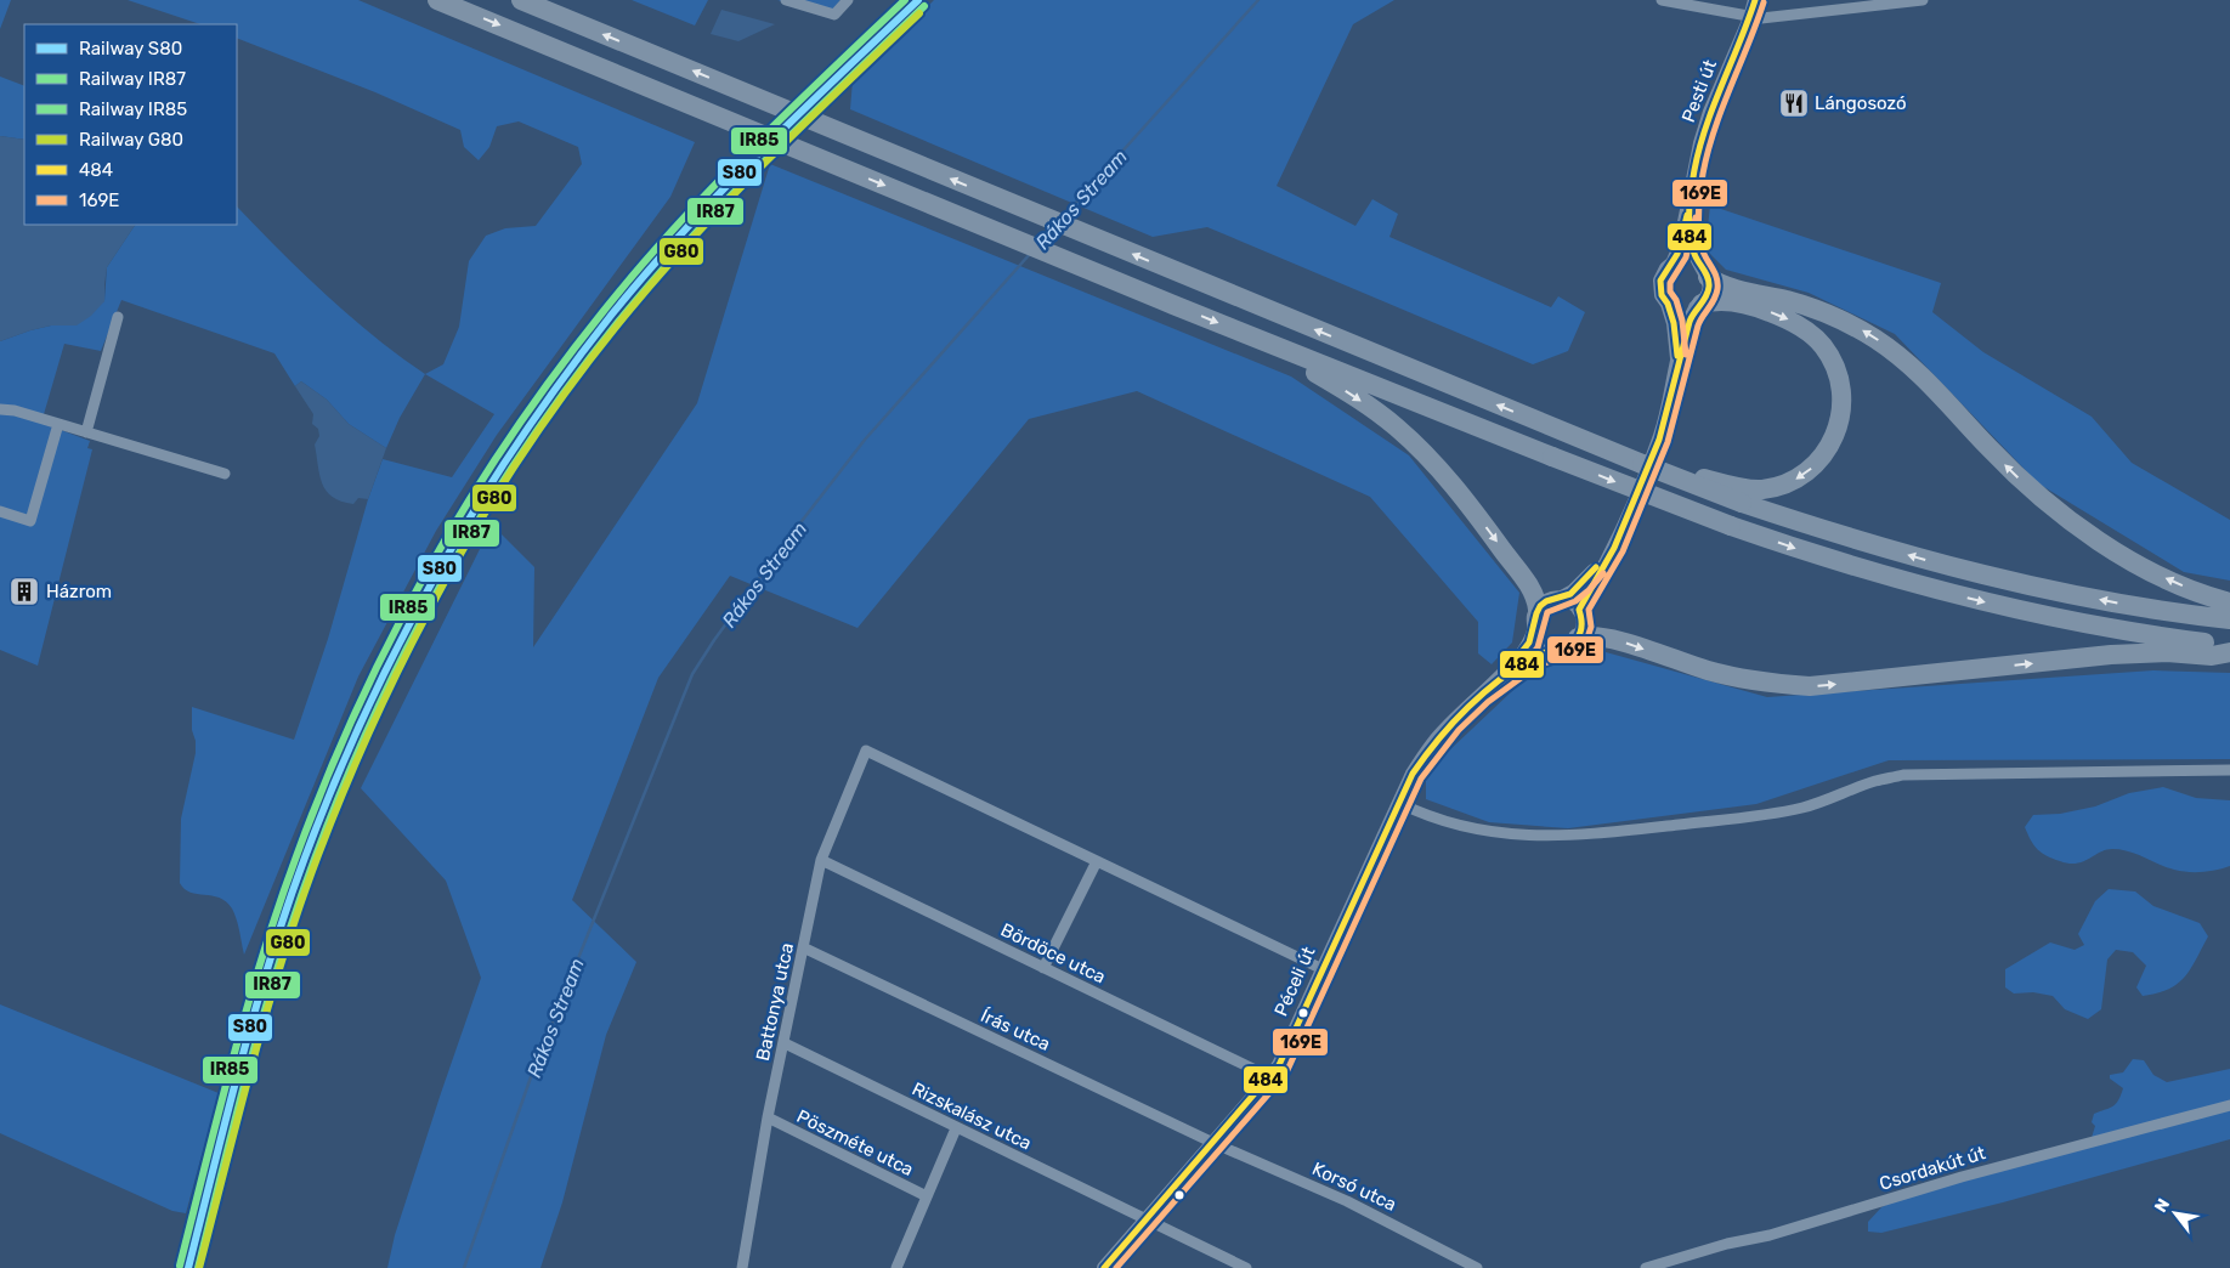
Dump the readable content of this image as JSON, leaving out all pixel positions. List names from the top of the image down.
{
  "streets": {
    "main road": ["Pesti út", "Péceli út"],
    "street": [
      "Bördöce utca",
      "Battonya utca",
      "Írás utca",
      "Rizskalász utca",
      "Pöszméte utca",
      "Csordakút út",
      "Korsó utca"
    ]
  },
  "crossings": [
    ["Bördöce utca", "Péceli út"],
    ["Bördöce utca", "Battonya utca"],
    ["Péceli út", "Írás utca"],
    ["Péceli út", "Rizskalász utca"],
    ["Péceli út", "Korsó utca"],
    ["Battonya utca", "Írás utca"],
    ["Battonya utca", "Rizskalász utca"],
    ["Battonya utca", "Pöszméte utca"],
    ["Írás utca", "Korsó utca"]
  ],
  "water": ["Rákos Stream"],
  "places": {
    "restaurant": ["Lángosozó"],
    "building": ["Házrom"]
  },
  "lines": [
    "rail line S80",
    "rail line IR85",
    "transit line 484",
    "transit line 169E",
    "rail line IR87",
    "rail line G80"
  ],
  "legend": [
    "Railway S80",
    "Railway IR87",
    "Railway IR85",
    "Railway G80",
    "484",
    "169E"
  ],
  "north": "top left"
}
